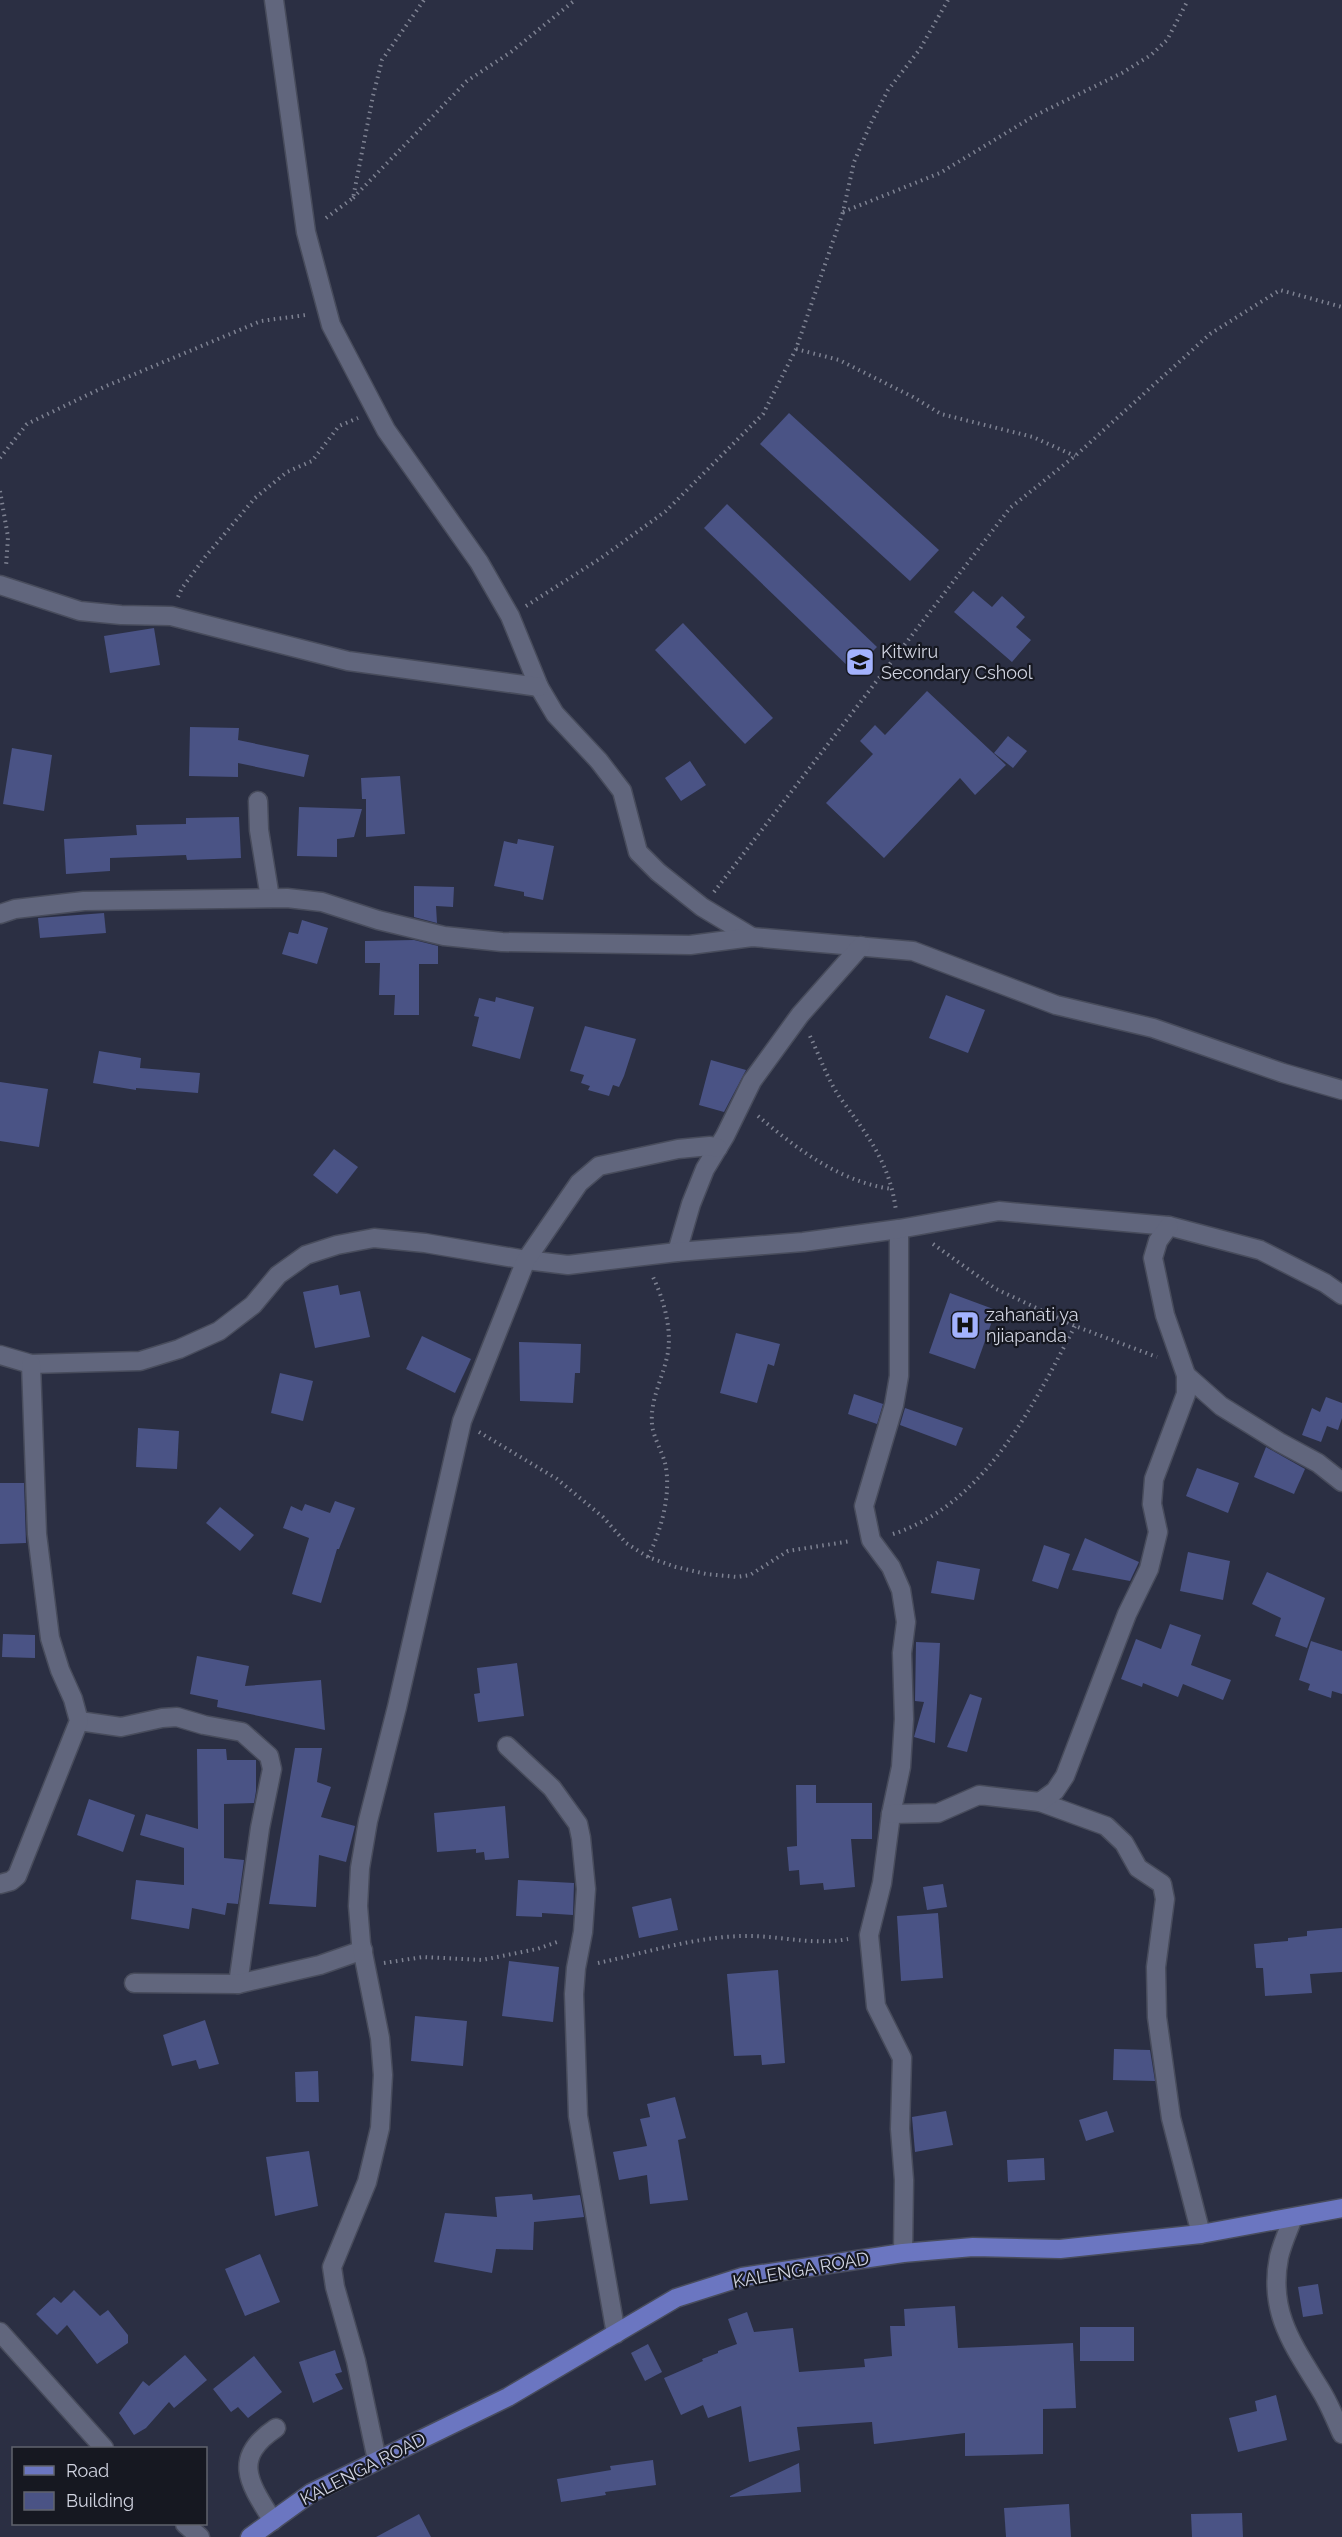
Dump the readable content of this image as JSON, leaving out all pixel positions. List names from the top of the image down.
{
  "streets": {
    "main road": ["KALENGA ROAD"]
  },
  "places": {
    "school or university": ["Kitwiru Secondary Cshool"],
    "hospital": ["zahanati ya njiapanda"]
  },
  "legend": ["Road", "Building"]
}
